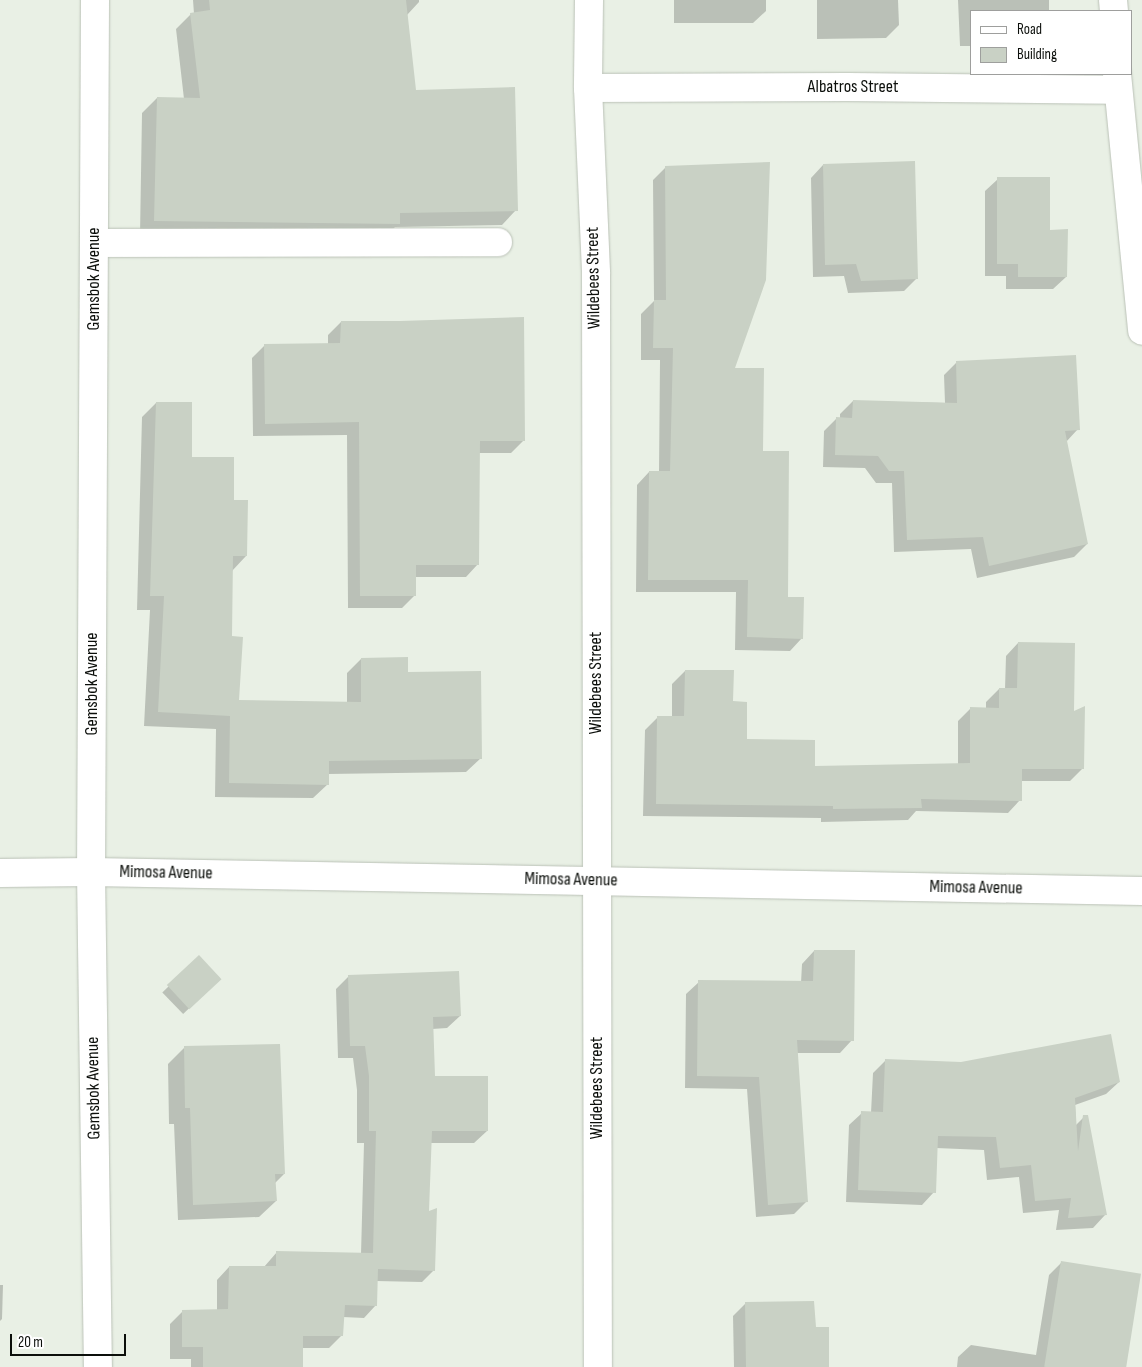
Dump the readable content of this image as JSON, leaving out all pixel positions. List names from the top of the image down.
{
  "streets": {
    "street": [
      "Albatros Street",
      "Wildebees Street",
      "Gemsbok Avenue",
      "Mimosa Avenue"
    ]
  },
  "crossings": [
    ["Albatros Street", "Wildebees Street"],
    ["Wildebees Street", "Mimosa Avenue"],
    ["Gemsbok Avenue", "Mimosa Avenue"]
  ],
  "legend": ["Road", "Building"],
  "scale_bar": "20 m"
}
